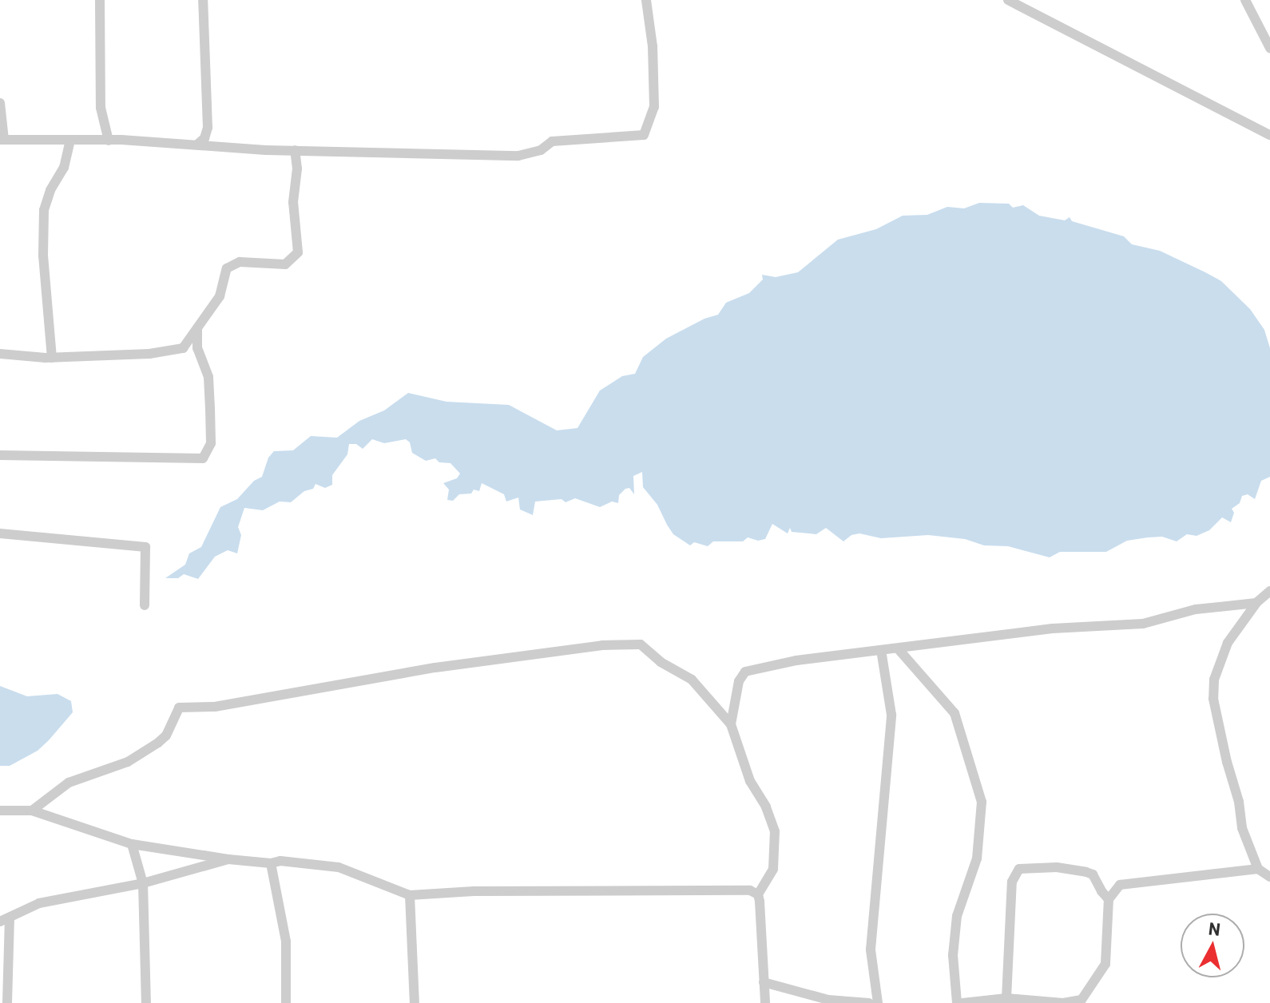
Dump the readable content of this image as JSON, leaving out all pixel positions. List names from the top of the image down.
{
  "north": "top"
}
